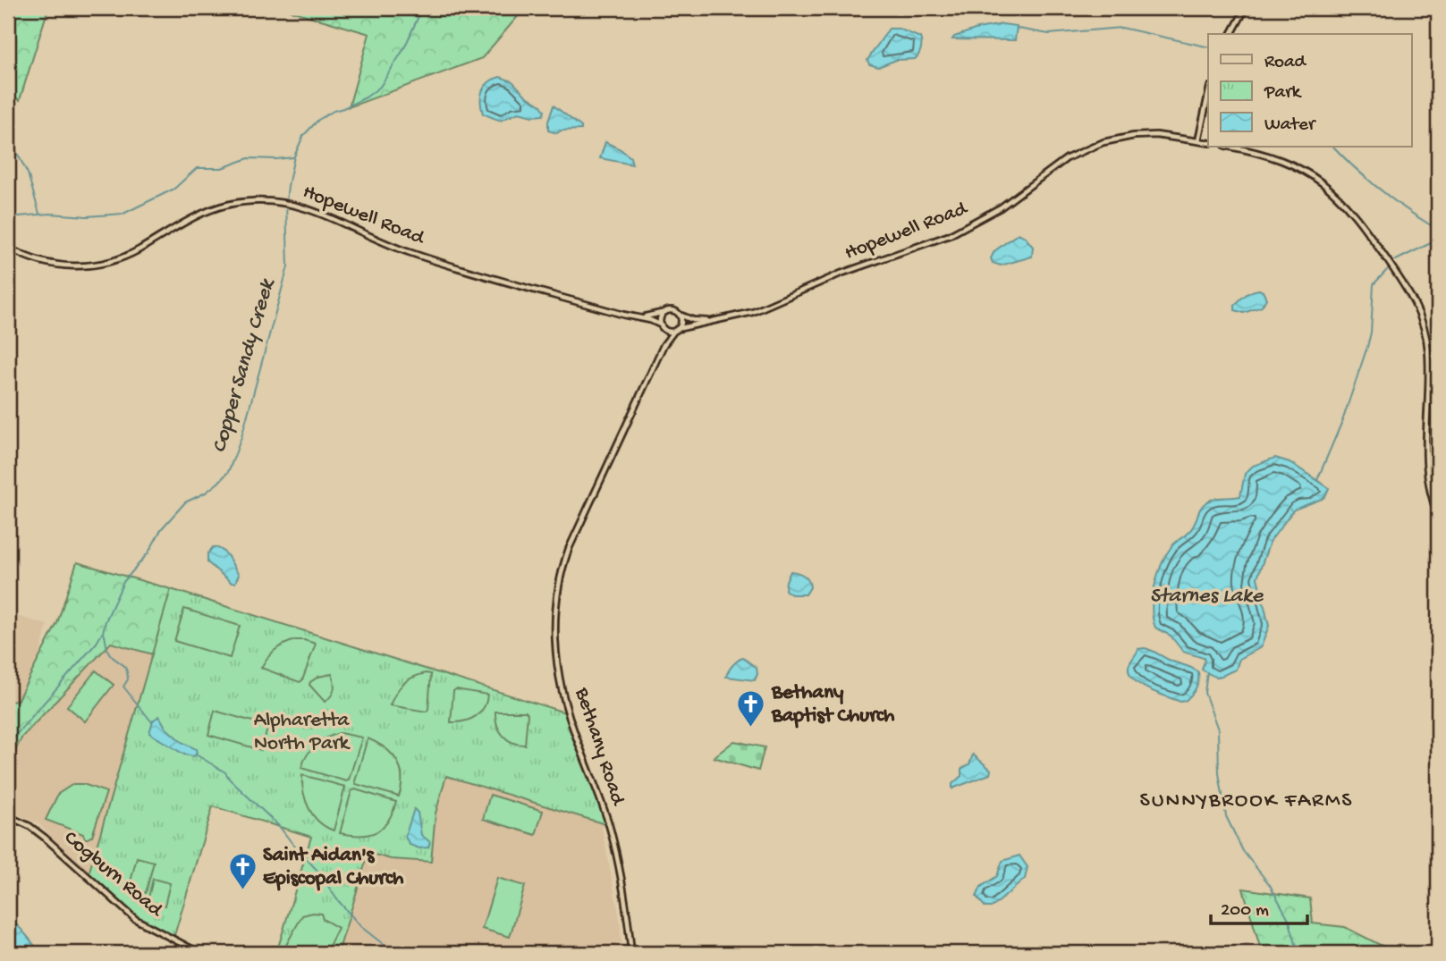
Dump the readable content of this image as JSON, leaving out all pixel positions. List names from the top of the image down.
{
  "streets": {
    "street": ["Hopewell Road", "Bethany Road", "Cogburn Road"]
  },
  "crossings": [
    ["Hopewell Road", "Bethany Road"]
  ],
  "districts": ["SUNNYBROOK FARMS"],
  "water": ["Copper Sandy Creek", "Starnes Lake"],
  "parks": ["Alpharetta North Park"],
  "places": {
    "church": ["Bethany Baptist Church", "Saint Aidan's Episcopal Church"]
  },
  "legend": ["Road", "Park", "Water"],
  "scale_bar": "200 m"
}
